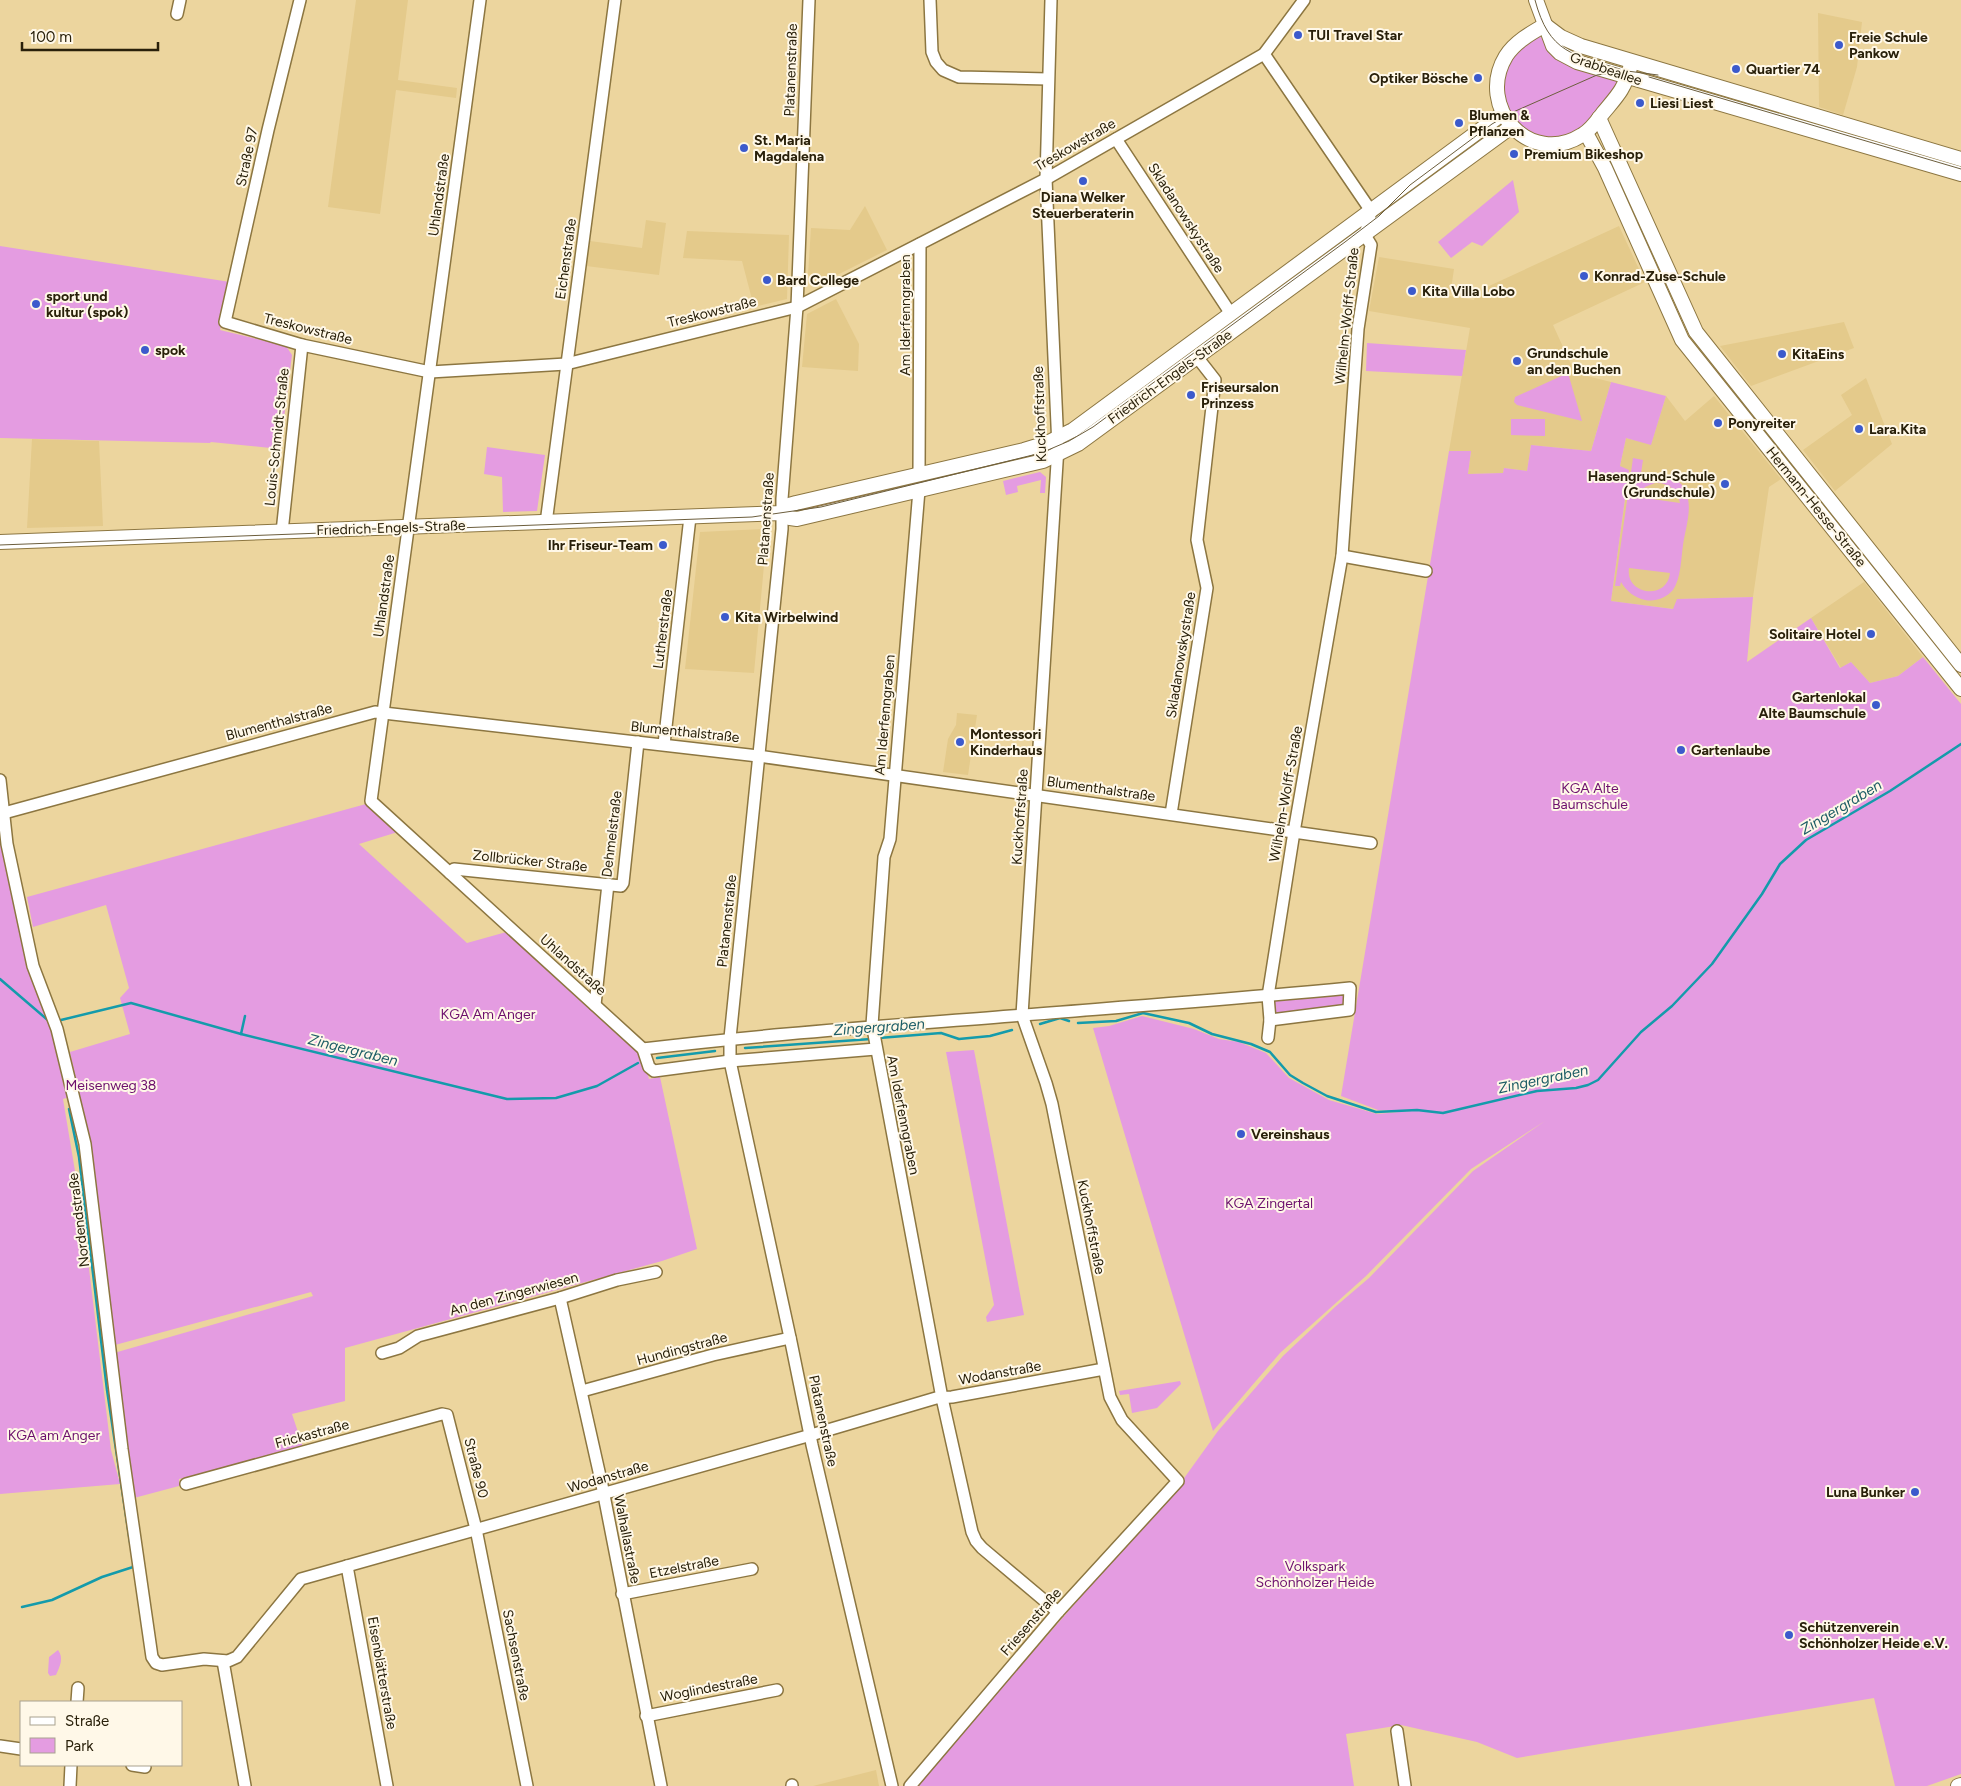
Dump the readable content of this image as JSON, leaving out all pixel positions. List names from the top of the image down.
{
  "streets": {
    "main road": ["Grabbeallee", "Friedrich-Engels-Straße", "Hermann-Hesse-Straße"],
    "street": [
      "Platanenstraße",
      "Treskowstraße",
      "Straße 97",
      "Uhlandstraße",
      "Skladanowskystraße",
      "Eichenstraße",
      "Am Iderfenngraben",
      "Wilhelm-Wolff-Straße",
      "Kuckhoffstraße",
      "Louis-Schmidt-Straße",
      "Lutherstraße",
      "Blumenthalstraße",
      "Dehmelstraße",
      "Zollbrücker Straße",
      "Nordendstraße",
      "An den Zingerwiesen",
      "Hundingstraße",
      "Wodanstraße",
      "Frickastraße",
      "Straße 90",
      "Walhallastraße",
      "Etzelstraße",
      "Friesenstraße",
      "Sachsenstraße",
      "Eisenblätterstraße",
      "Woglindestraße"
    ]
  },
  "crossings": [
    ["Platanenstraße", "Treskowstraße"],
    ["Platanenstraße", "Friedrich-Engels-Straße"],
    ["Platanenstraße", "Blumenthalstraße"],
    ["Platanenstraße", "Hundingstraße"],
    ["Platanenstraße", "Wodanstraße"],
    ["Treskowstraße", "Straße 97"],
    ["Treskowstraße", "Uhlandstraße"],
    ["Treskowstraße", "Skladanowskystraße"],
    ["Treskowstraße", "Eichenstraße"],
    ["Treskowstraße", "Am Iderfenngraben"],
    ["Treskowstraße", "Kuckhoffstraße"],
    ["Treskowstraße", "Louis-Schmidt-Straße"],
    ["Uhlandstraße", "Friedrich-Engels-Straße"],
    ["Uhlandstraße", "Blumenthalstraße"],
    ["Uhlandstraße", "Dehmelstraße"],
    ["Uhlandstraße", "Zollbrücker Straße"],
    ["Skladanowskystraße", "Friedrich-Engels-Straße"],
    ["Skladanowskystraße", "Blumenthalstraße"],
    ["Eichenstraße", "Friedrich-Engels-Straße"],
    ["Am Iderfenngraben", "Friedrich-Engels-Straße"],
    ["Am Iderfenngraben", "Blumenthalstraße"],
    ["Am Iderfenngraben", "Wodanstraße"],
    ["Am Iderfenngraben", "Friesenstraße"],
    ["Wilhelm-Wolff-Straße", "Friedrich-Engels-Straße"],
    ["Wilhelm-Wolff-Straße", "Blumenthalstraße"],
    ["Friedrich-Engels-Straße", "Kuckhoffstraße"],
    ["Friedrich-Engels-Straße", "Louis-Schmidt-Straße"],
    ["Friedrich-Engels-Straße", "Lutherstraße"],
    ["Kuckhoffstraße", "Blumenthalstraße"],
    ["Kuckhoffstraße", "Wodanstraße"],
    ["Kuckhoffstraße", "Friesenstraße"],
    ["Lutherstraße", "Blumenthalstraße"],
    ["Blumenthalstraße", "Dehmelstraße"],
    ["Blumenthalstraße", "Nordendstraße"],
    ["Dehmelstraße", "Zollbrücker Straße"],
    ["Nordendstraße", "Wodanstraße"],
    ["An den Zingerwiesen", "Walhallastraße"],
    ["Hundingstraße", "Walhallastraße"],
    ["Wodanstraße", "Straße 90"],
    ["Wodanstraße", "Walhallastraße"],
    ["Wodanstraße", "Sachsenstraße"],
    ["Wodanstraße", "Eisenblätterstraße"],
    ["Frickastraße", "Straße 90"],
    ["Straße 90", "Sachsenstraße"],
    ["Walhallastraße", "Etzelstraße"],
    ["Walhallastraße", "Woglindestraße"]
  ],
  "water": ["Zingergraben"],
  "parks": [
    "KGA Alte Baumschule",
    "KGA Am Anger",
    "Meisenweg 38",
    "KGA Zingertal",
    "KGA am Anger",
    "Volkspark Schönholzer Heide"
  ],
  "places": [
    "TUI Travel Star",
    "Freie Schule Pankow",
    "Quartier 74",
    "Optiker Bösche",
    "Liesi Liest",
    "Blumen & Pflanzen",
    "St. Maria Magdalena",
    "Premium Bikeshop",
    "Diana Welker Steuerberaterin",
    "Konrad-Zuse-Schule",
    "Bard College",
    "Kita Villa Lobo",
    "sport und kultur (spok)",
    "spok",
    "KitaEins",
    "Grundschule an den Buchen",
    "Friseursalon Prinzess",
    "Ponyreiter",
    "Lara.Kita",
    "Hasengrund-Schule (Grundschule)",
    "Ihr Friseur-Team",
    "Kita Wirbelwind",
    "Solitaire Hotel",
    "Gartenlokal Alte Baumschule",
    "Montessori Kinderhaus",
    "Gartenlaube",
    "Vereinshaus",
    "Luna Bunker",
    "Schützenverein Schönholzer Heide e.V."
  ],
  "legend": ["Straße", "Park"],
  "scale_bar": "100 m"
}
